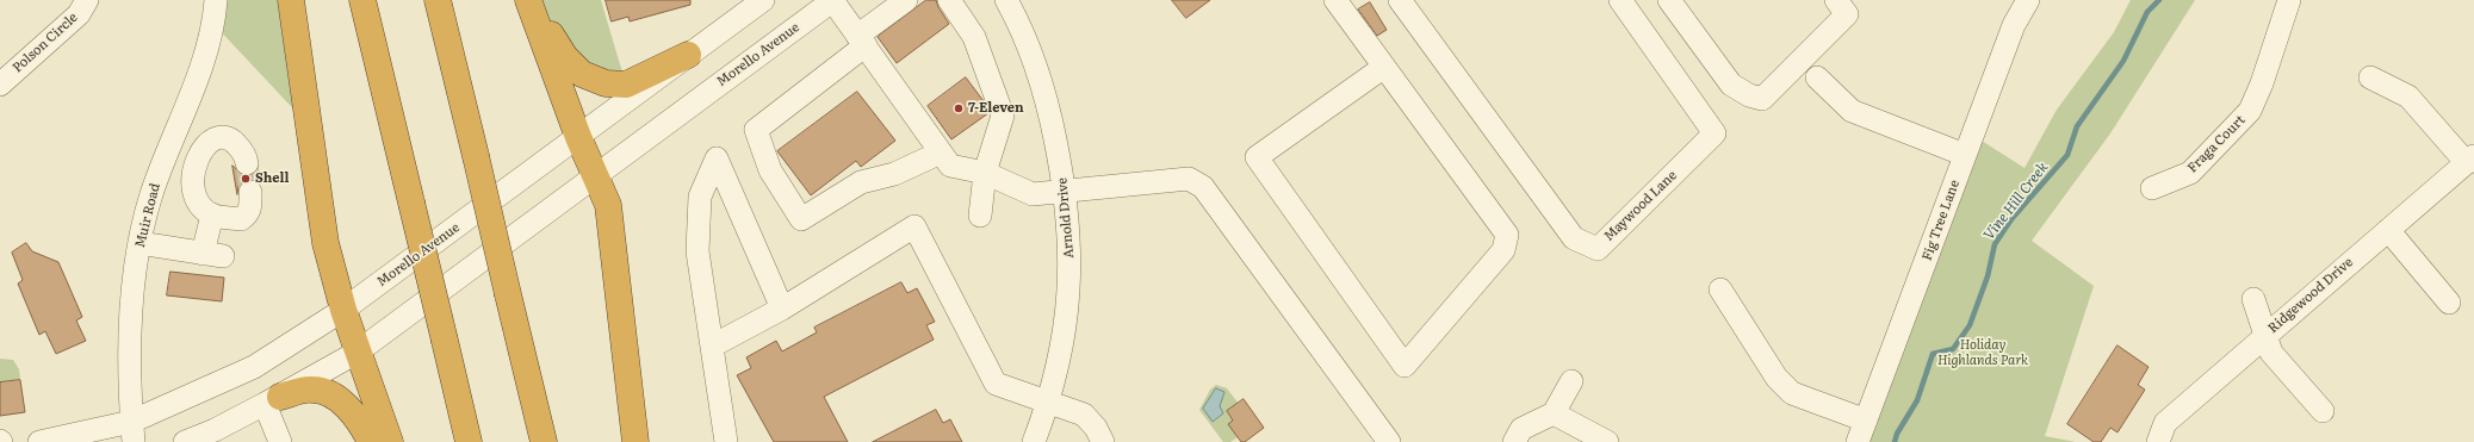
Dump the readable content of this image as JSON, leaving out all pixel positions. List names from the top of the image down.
{
  "streets": {
    "street": [
      "Polson Circle",
      "Morello Avenue",
      "Fraga Court",
      "Maywood Lane",
      "Muir Road",
      "Arnold Drive",
      "Fig Tree Lane",
      "Ridgewood Drive"
    ]
  },
  "crossings": [
    ["Morello Avenue", "Muir Road"]
  ],
  "water": ["Vine Hill Creek"],
  "parks": ["Holiday Highlands Park"],
  "places": ["7-Eleven", "Shell"]
}
